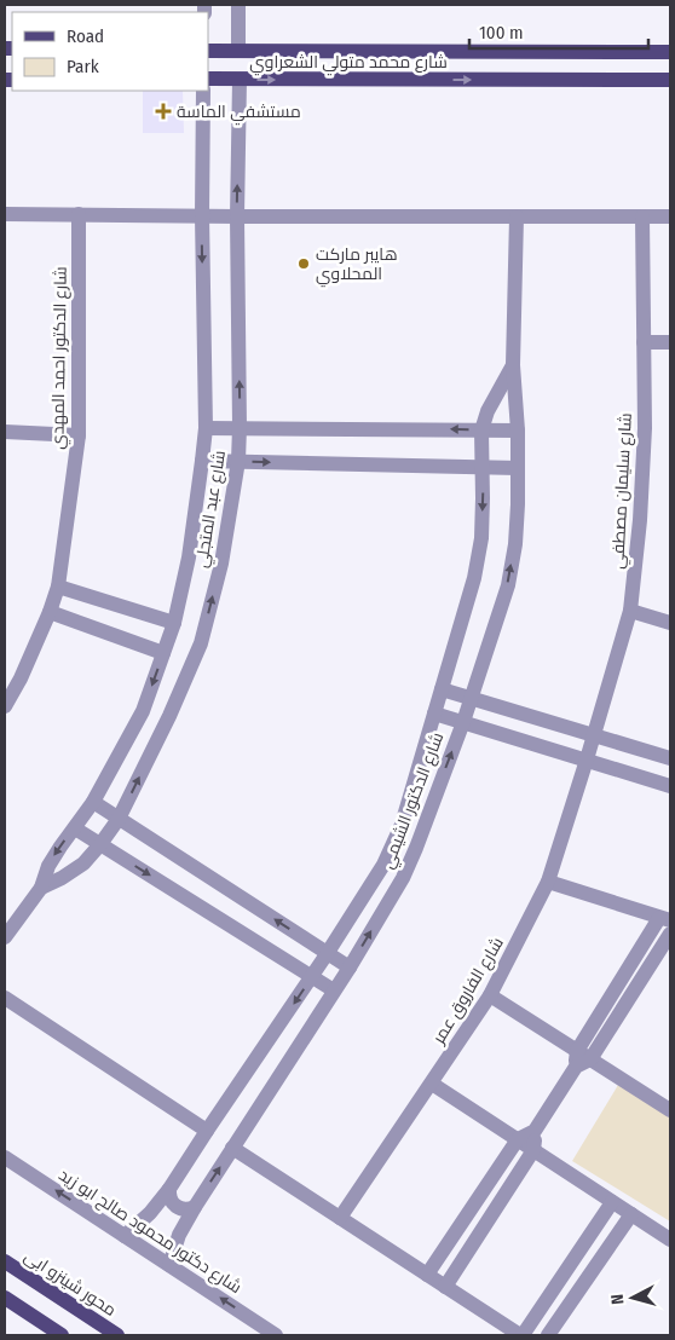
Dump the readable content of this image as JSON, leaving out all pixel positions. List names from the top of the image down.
{
  "streets": {
    "main road": ["شارع محمد متولي الشعراوي", "محور شينزو ابى"],
    "street": [
      "شارع الدكتور احمد المهدي",
      "شارع سليمان مصطفي",
      "شارع عبد المتجلي",
      "شارع الدكتور الشيمي",
      "شارع الفاروق عمر",
      "شارع دكتور محمود صالح ابو زيد"
    ]
  },
  "crossings": [
    ["شارع محمد متولي الشعراوي", "شارع عبد المتجلي"],
    ["شارع سليمان مصطفي", "شارع الفاروق عمر"],
    ["شارع الدكتور الشيمي", "شارع دكتور محمود صالح ابو زيد"]
  ],
  "places": {
    "health": ["مستشفي الماسة"],
    "other": ["هايبر ماركت المحلاوي"]
  },
  "legend": ["Road", "Park"],
  "scale_bar": "100 m",
  "north": "left"
}
